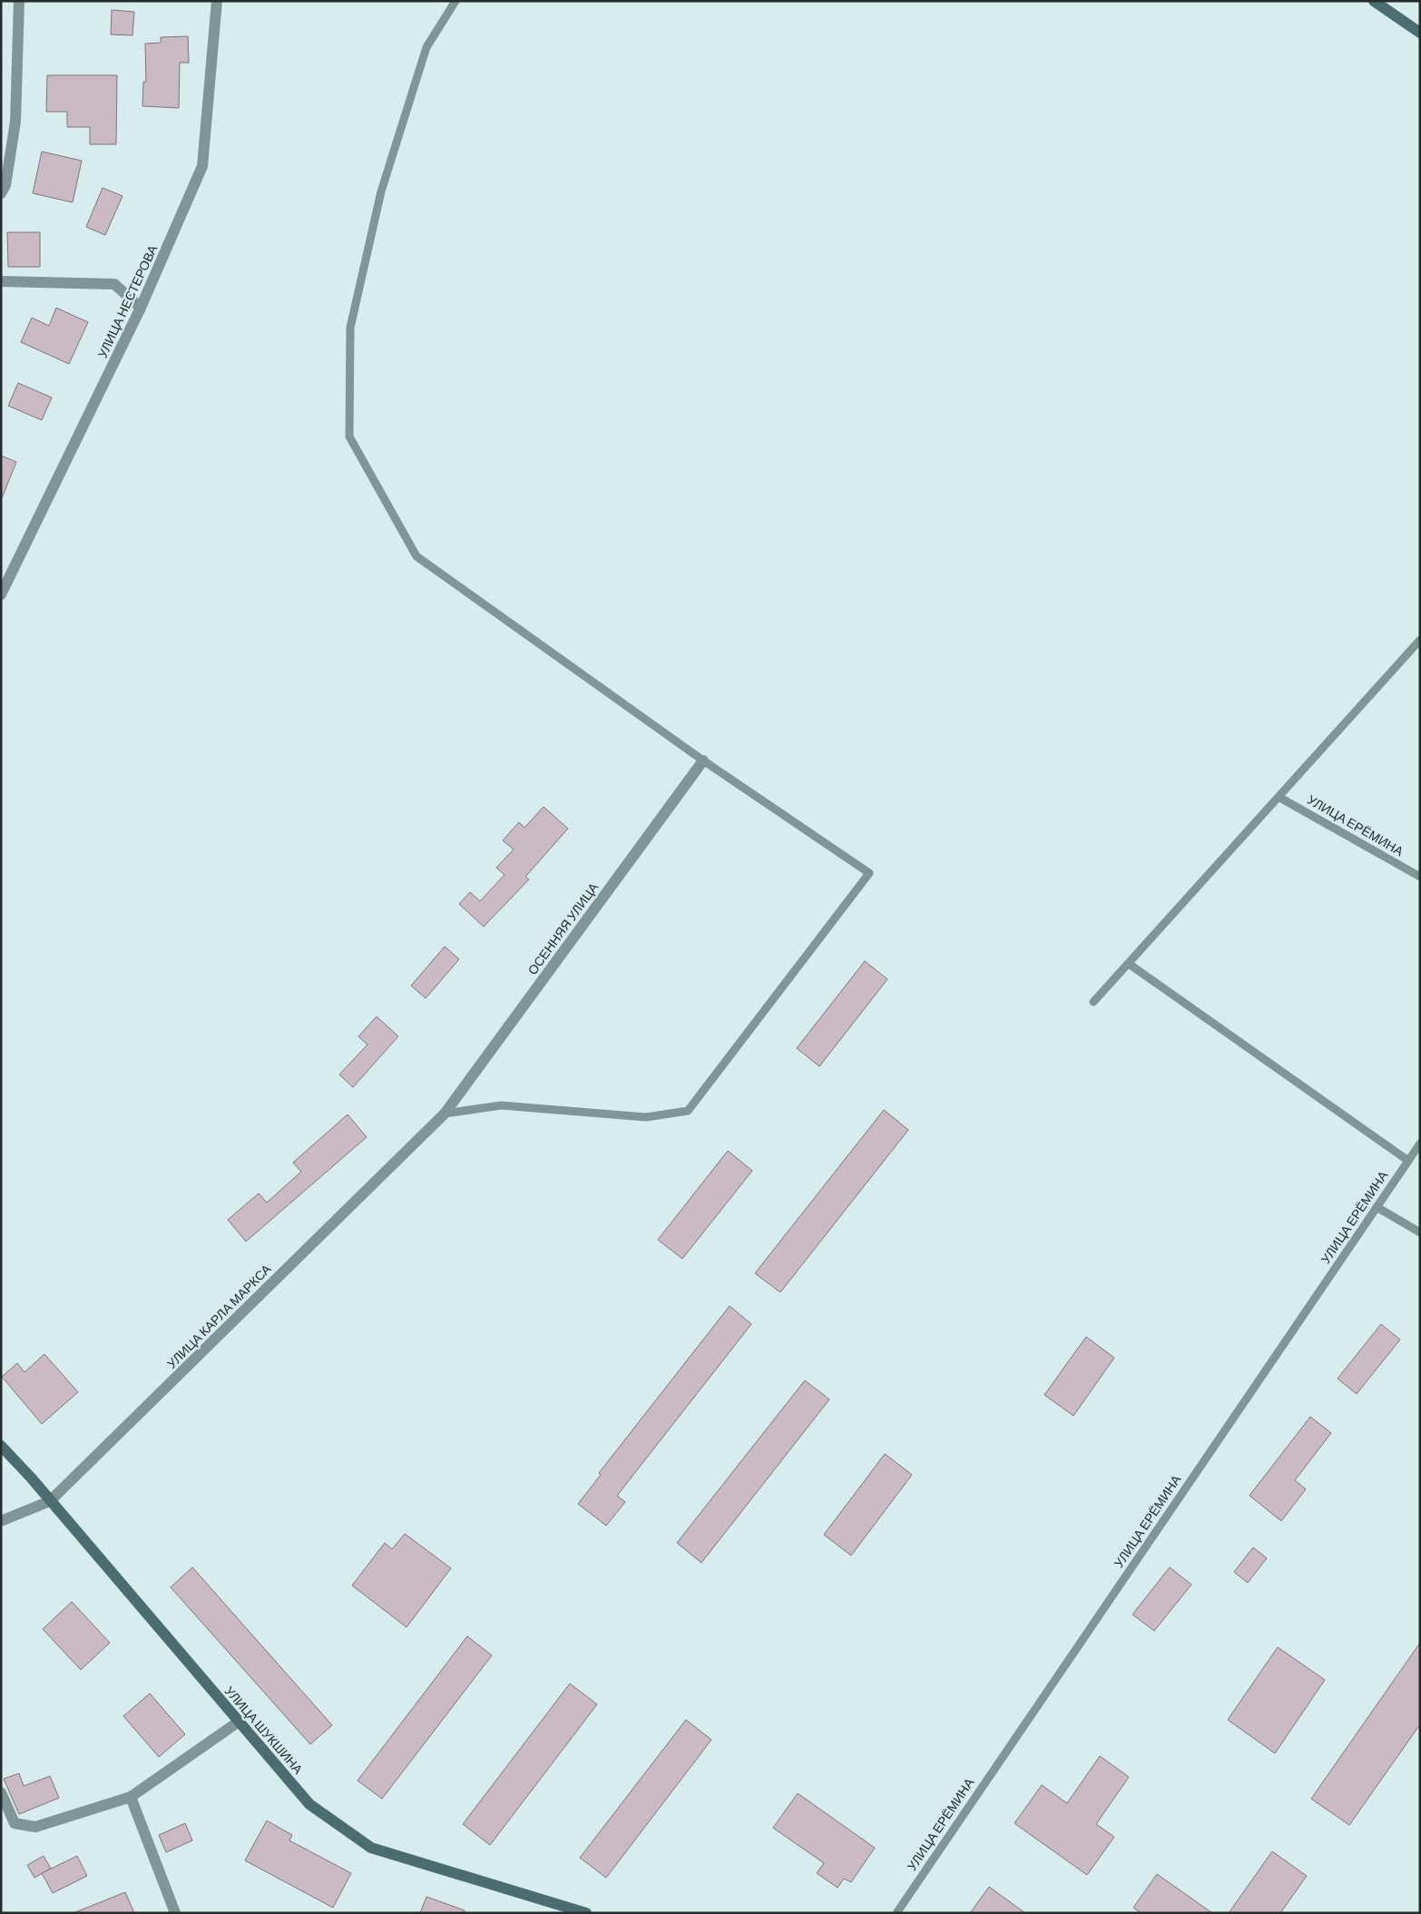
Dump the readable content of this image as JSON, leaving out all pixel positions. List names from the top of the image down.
{
  "streets": {
    "street": [
      "УЛИЦА НЕСТЕРОВА",
      "ОСЕННЯЯ УЛИЦА",
      "УЛИЦА КАРЛА МАРКСА",
      "УЛИЦА ШУКШИНА"
    ],
    "lane": ["УЛИЦА ЕРЁМИНА"]
  },
  "crossings": [
    ["ОСЕННЯЯ УЛИЦА", "УЛИЦА КАРЛА МАРКСА"],
    ["УЛИЦА КАРЛА МАРКСА", "УЛИЦА ШУКШИНА"]
  ]
}
